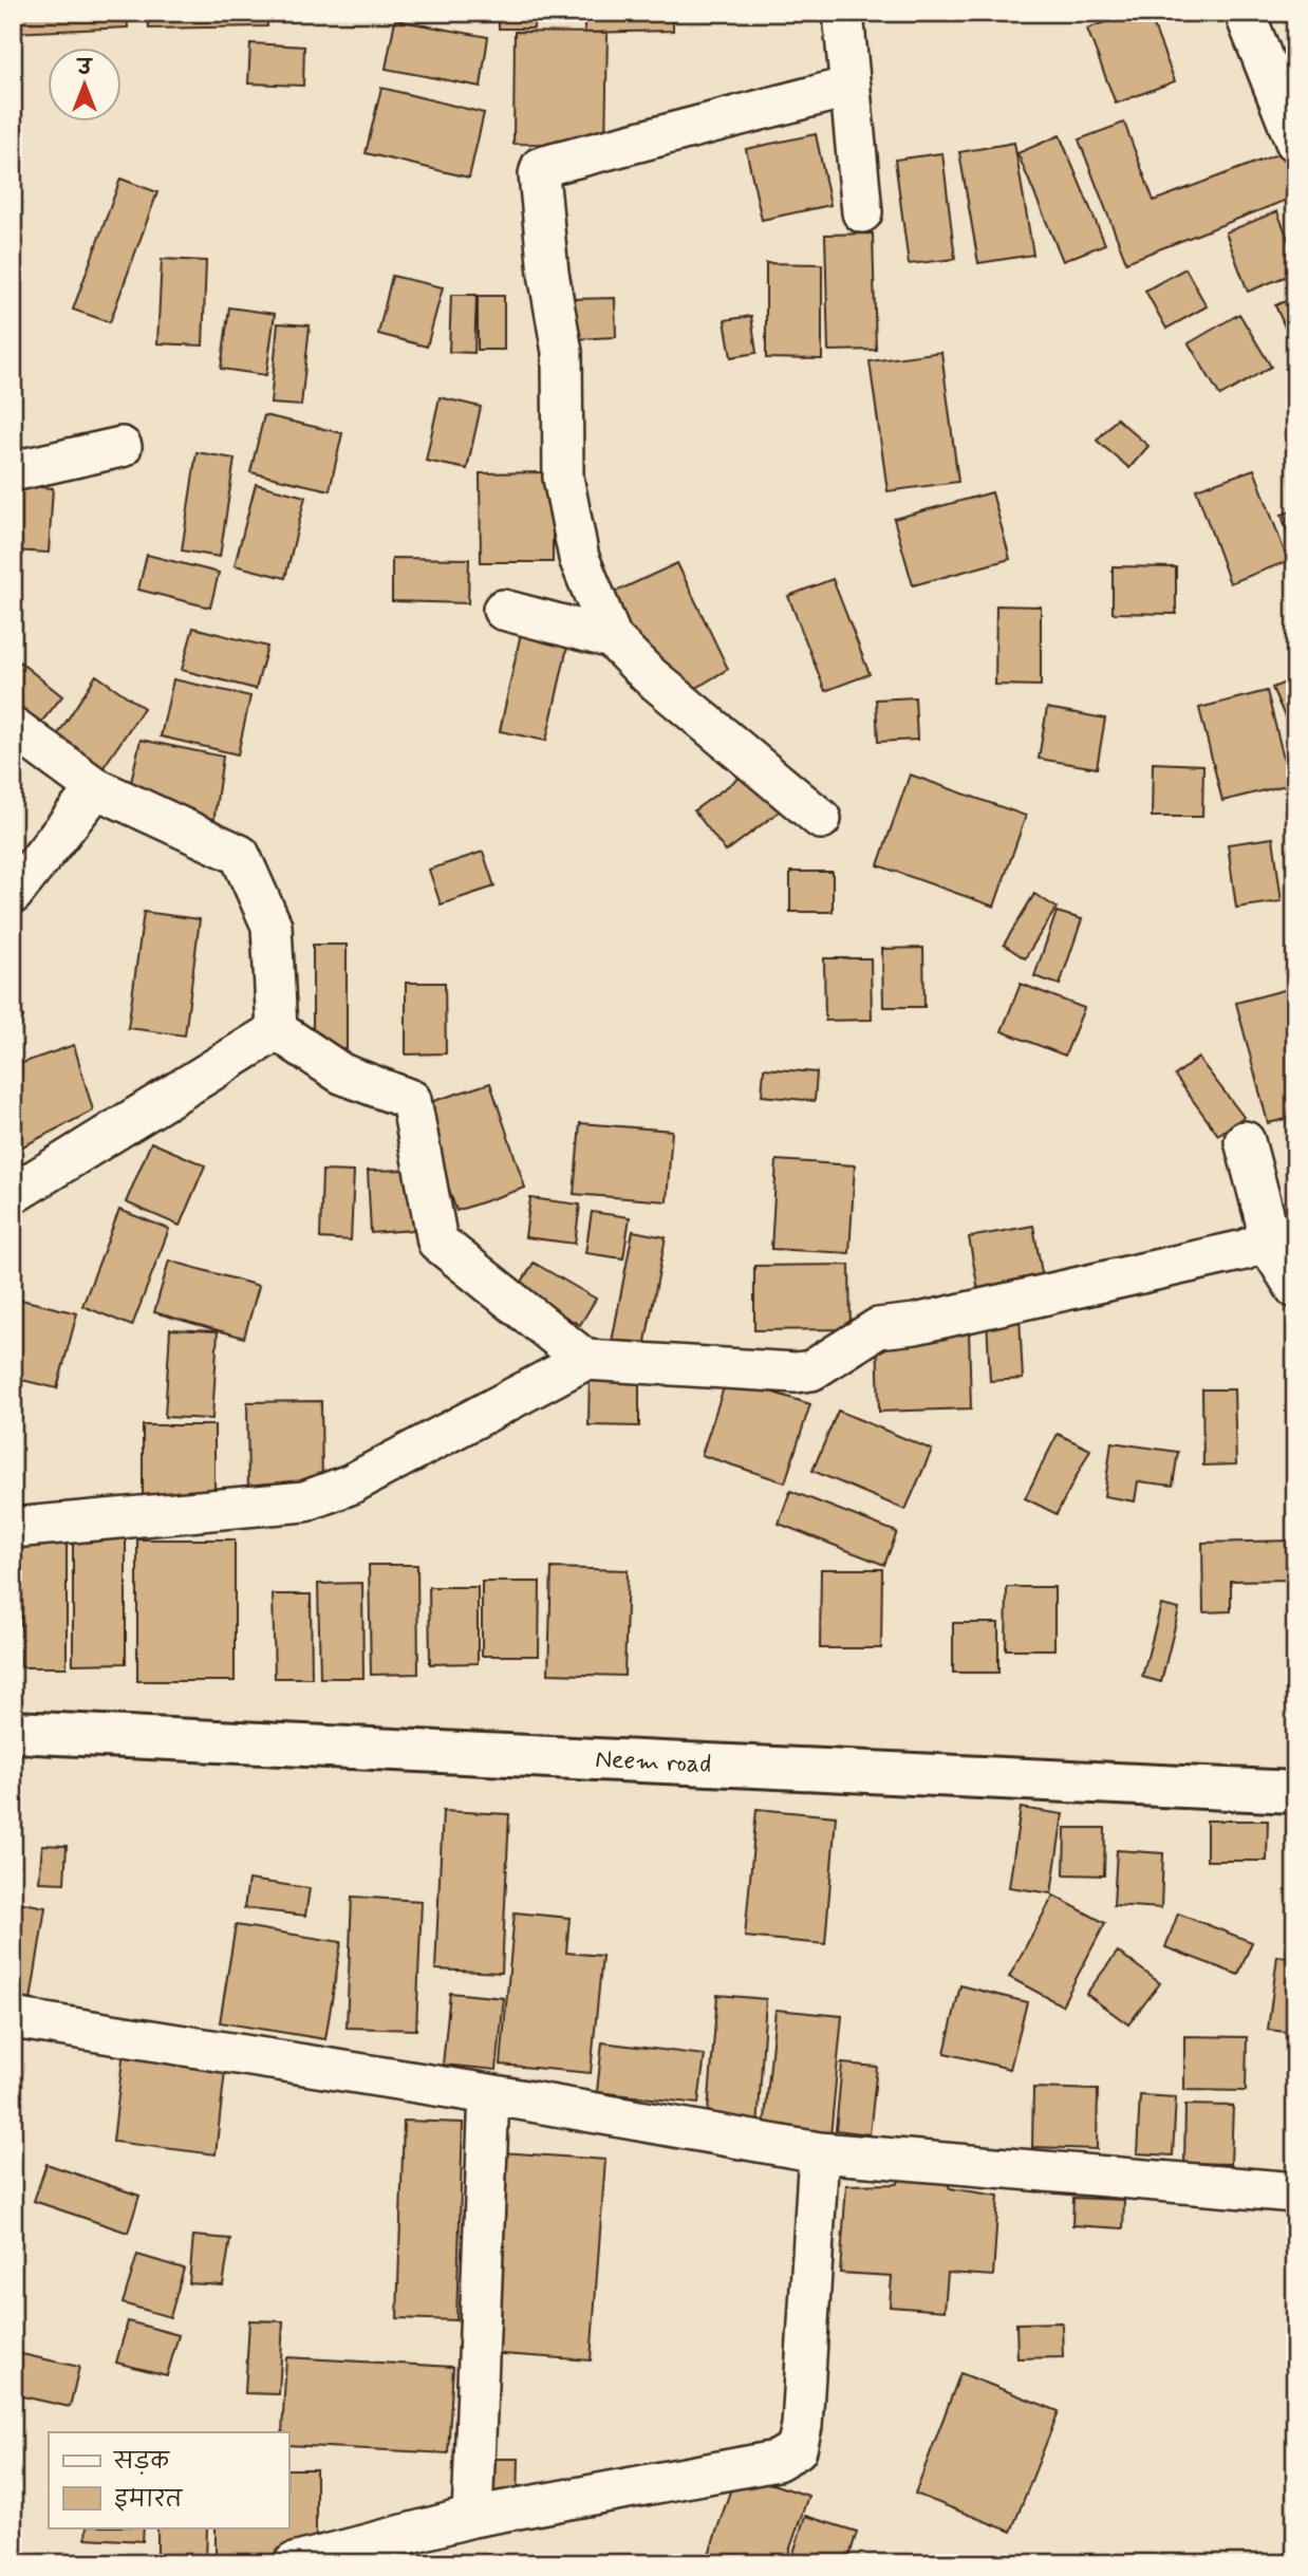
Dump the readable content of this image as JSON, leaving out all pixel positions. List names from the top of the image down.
{
  "streets": {
    "main road": ["Neem road"]
  },
  "legend": ["सड़क", "इमारत"],
  "north": "top"
}
